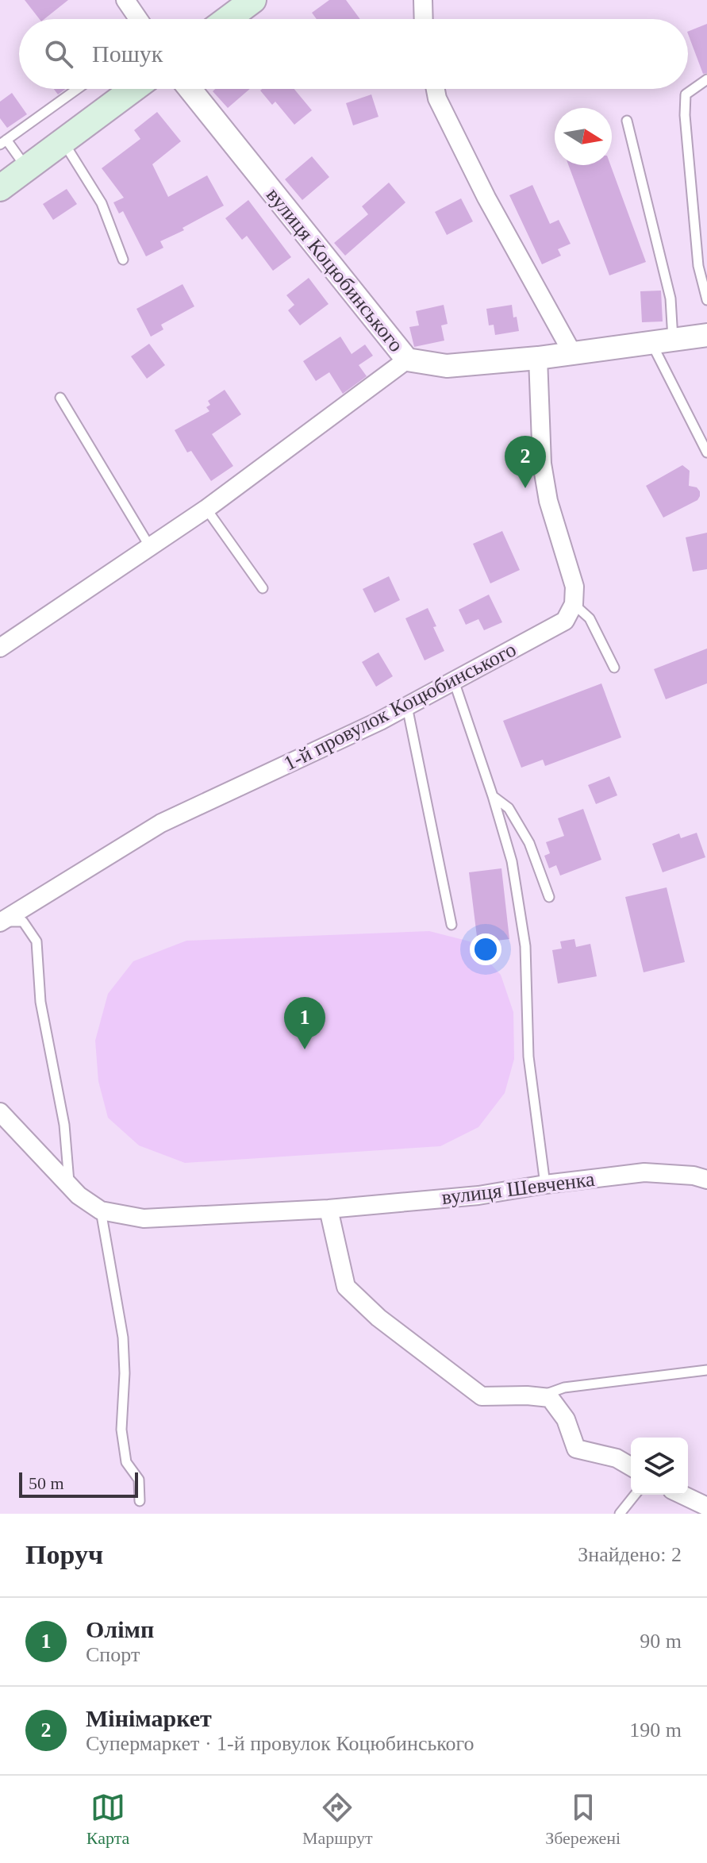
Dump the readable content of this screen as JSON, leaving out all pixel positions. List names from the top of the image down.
{
  "streets": {
    "street": ["вулиця Коцюбинського", "1-й провулок Коцюбинського", "вулиця Шевченка"]
  },
  "scale_bar": "50 m",
  "north": "right",
  "page": {
    "search": "Пошук",
    "pins": ["2", "1"],
    "scale": "50 m",
    "heading": ["Поруч", "Знайдено: 2"],
    "list": [
      {
        "mark": "1",
        "name": "Олімп",
        "note": "Спорт",
        "value": "90 m"
      },
      {
        "mark": "2",
        "name": "Мінімаркет",
        "note": "Супермаркет · 1-й провулок Коцюбинського",
        "value": "190 m"
      }
    ],
    "nav": ["Карта", "Маршрут", "Збережені"]
  }
}
